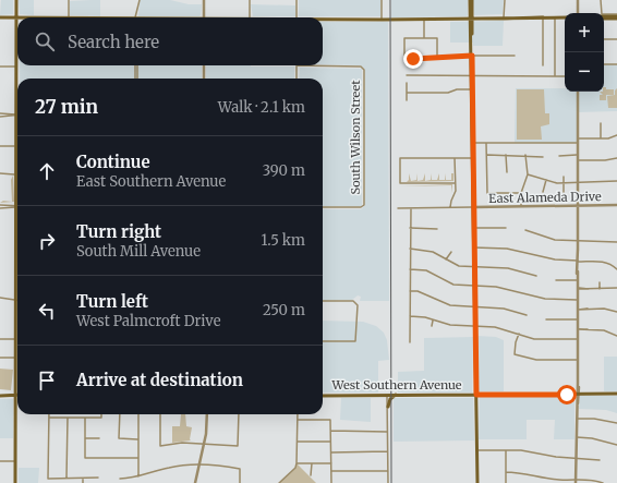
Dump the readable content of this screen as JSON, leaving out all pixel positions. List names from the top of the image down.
{
  "streets": {
    "main road": ["West Southern Avenue"],
    "street": ["South Wilson Street", "East Alameda Drive"]
  },
  "page": {
    "map_buttons": ["+", "−"],
    "search": "Search here",
    "heading": ["27 min", "Walk · 2.1 km"],
    "list": [
      ["Continue", "East Southern Avenue", "390 m"],
      ["Turn right", "South Mill Avenue", "1.5 km"],
      ["Turn left", "West Palmcroft Drive", "250 m"],
      "Arrive at destination"
    ]
  }
}
